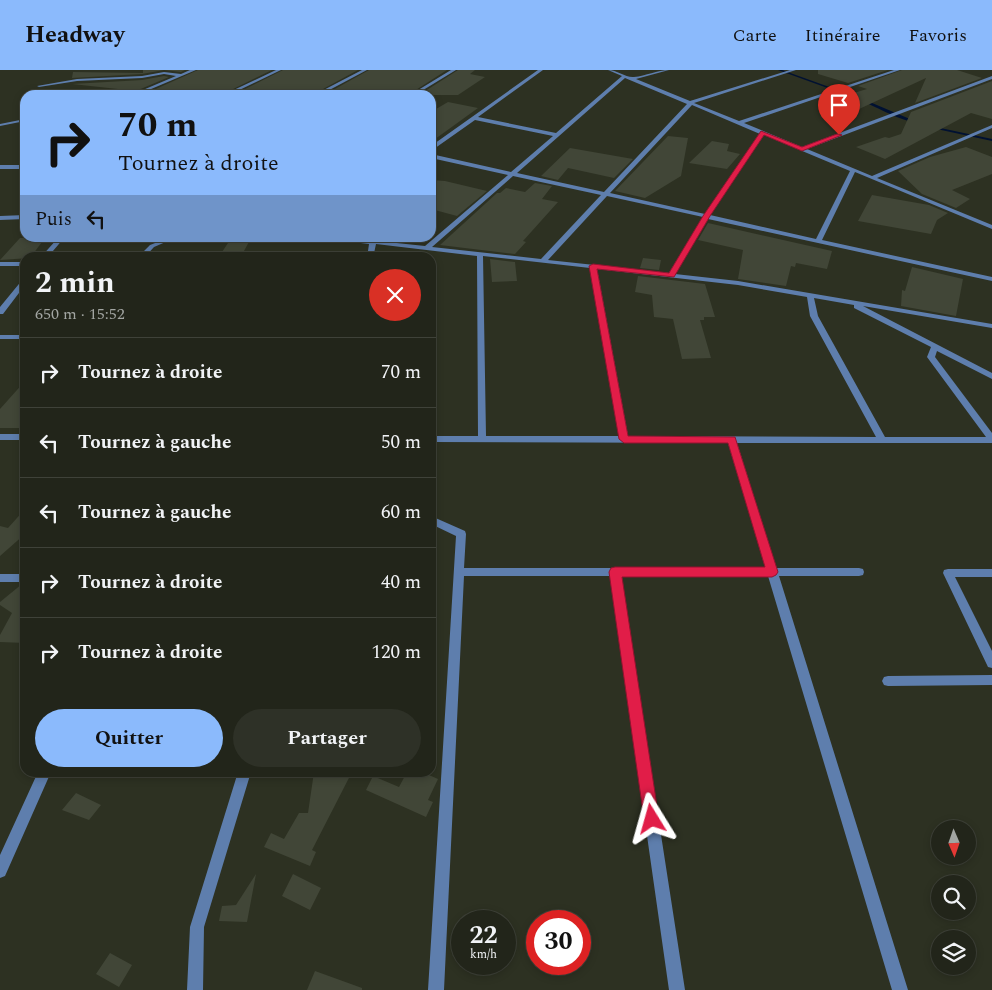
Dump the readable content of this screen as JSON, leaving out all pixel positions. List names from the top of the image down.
{
  "north": "bottom",
  "page": {
    "header": "Headway",
    "nav": ["Carte", "Itinéraire", "Favoris"],
    "turn": ["70 m", "Tournez à droite"],
    "then": "Puis",
    "heading": ["2 min", "650 m · 15:52"],
    "list": [
      {
        "name": "Tournez à droite",
        "value": "70 m"
      },
      {
        "name": "Tournez à gauche",
        "value": "50 m"
      },
      {
        "name": "Tournez à gauche",
        "value": "60 m"
      },
      {
        "name": "Tournez à droite",
        "value": "40 m"
      },
      {
        "name": "Tournez à droite",
        "value": "120 m"
      }
    ],
    "buttons": ["Quitter", "Partager"],
    "speed": "22 km/h",
    "limit": "30"
  }
}
